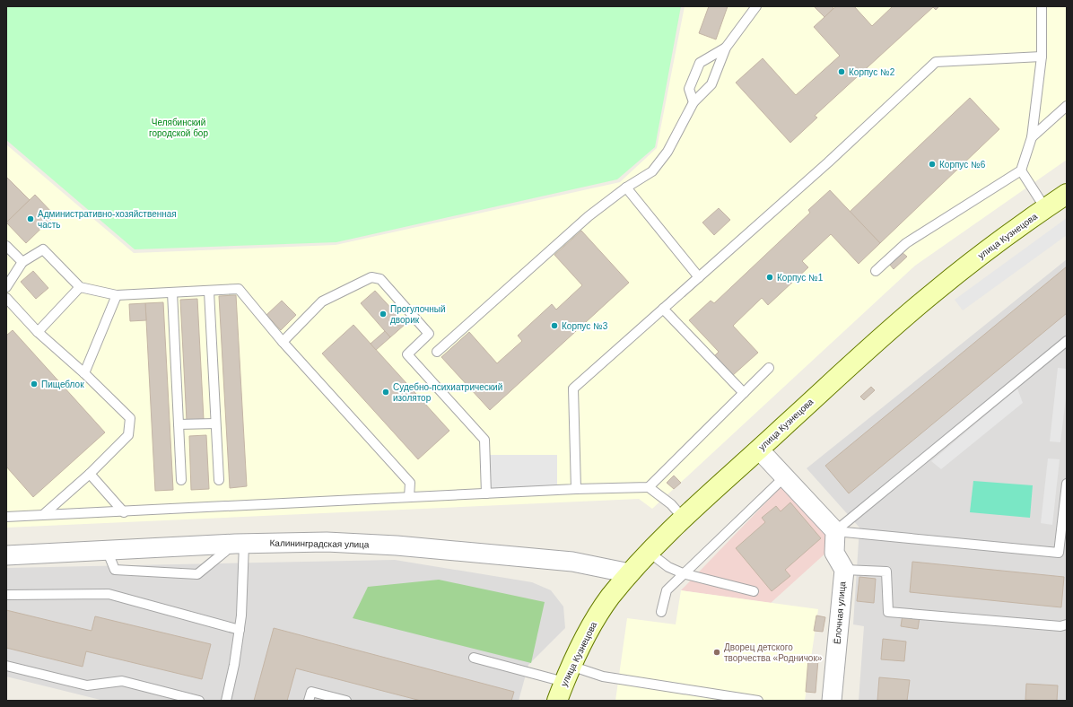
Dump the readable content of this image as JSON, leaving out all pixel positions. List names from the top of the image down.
{
  "streets": {
    "street": ["улица Кузнецова", "Калининградская улица", "Ёлочная улица"]
  },
  "crossings": [
    ["улица Кузнецова", "Калининградская улица"]
  ],
  "parks": ["Челябинский городской бор"],
  "places": [
    "Корпус №2",
    "Корпус №6",
    "Административно-хозяйственная часть",
    "Корпус №1",
    "Прогулочный дворик",
    "Корпус №3",
    "Пищеблок",
    "Судебно-психиатрический изолятор",
    "Дворец детского творчества «Родничок»"
  ]
}
